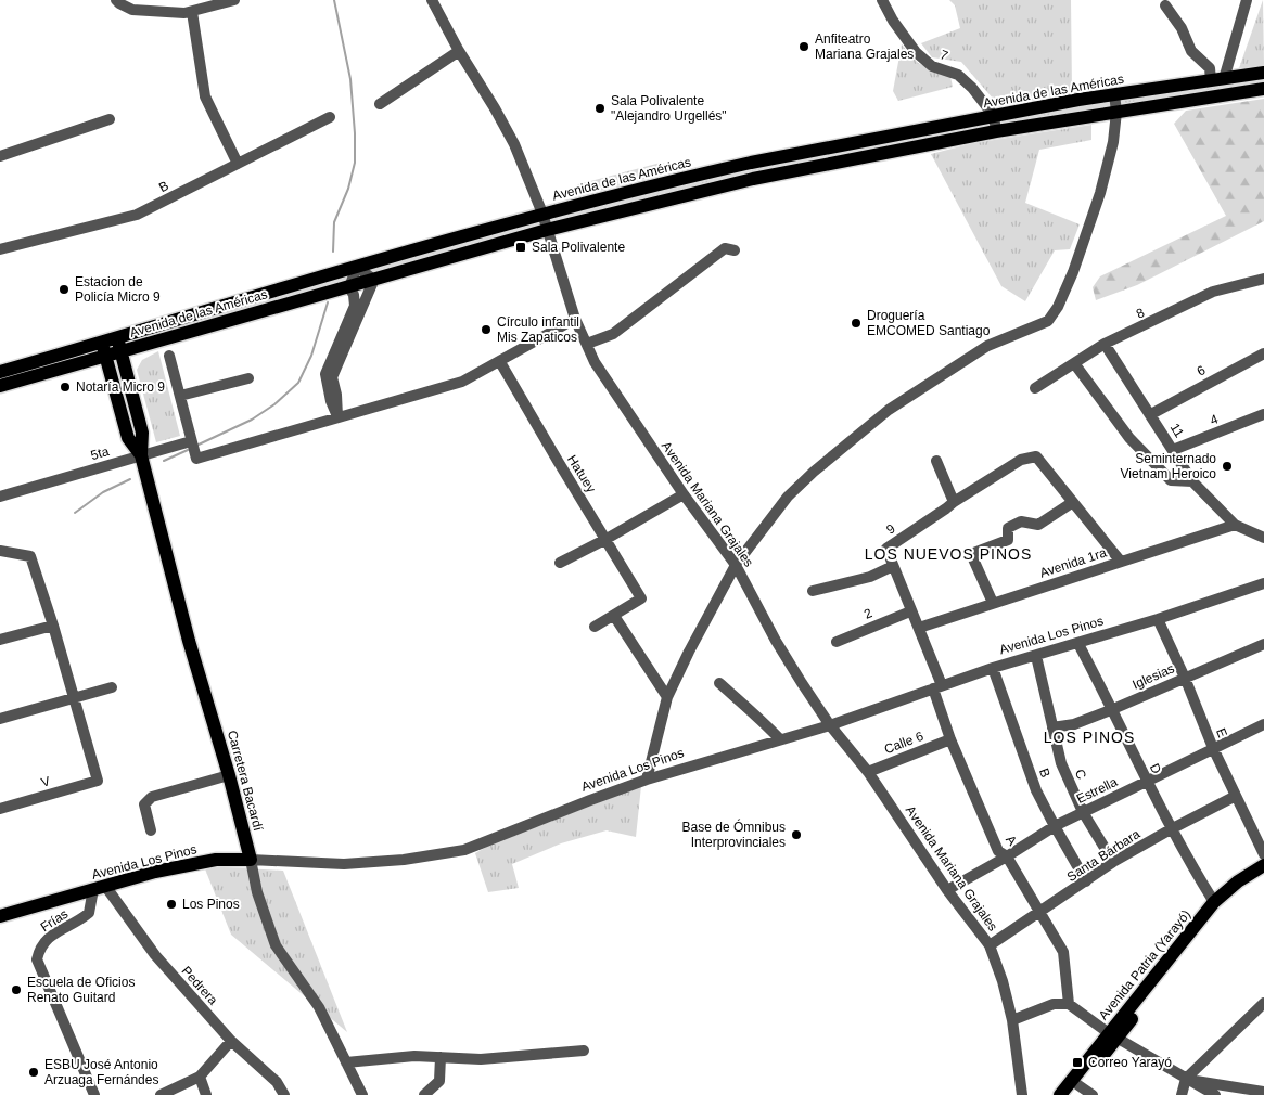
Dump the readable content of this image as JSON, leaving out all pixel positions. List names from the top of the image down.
{
  "streets": {
    "main road": [
      "Avenida de las Américas",
      "Avenida Los Pinos",
      "Carretera Bacardí",
      "Avenida Patria (Yarayó)"
    ],
    "street": [
      "7",
      "B",
      "8",
      "6",
      "4",
      "11",
      "5ta",
      "Hatuey",
      "Avenida Mariana Grajales",
      "9",
      "Avenida 1ra",
      "2",
      "Iglesias",
      "E",
      "Calle 6",
      "D",
      "C",
      "V",
      "Estrella",
      "A",
      "Santa Bárbara",
      "Frías",
      "Pedrera"
    ]
  },
  "crossings": [
    ["7", "Avenida de las Américas"],
    ["Avenida de las Américas", "Avenida Mariana Grajales"],
    ["Avenida de las Américas", "Carretera Bacardí"],
    ["B", "Avenida Los Pinos"],
    ["B", "Estrella"],
    ["B", "Santa Bárbara"],
    ["8", "11"],
    ["6", "11"],
    ["4", "11"],
    ["11", "Avenida 1ra"],
    ["5ta", "Carretera Bacardí"],
    ["Avenida Mariana Grajales", "Avenida Los Pinos"],
    ["Avenida Mariana Grajales", "Calle 6"],
    ["Avenida Mariana Grajales", "Estrella"],
    ["Avenida Mariana Grajales", "Santa Bárbara"],
    ["9", "Avenida 1ra"],
    ["9", "2"],
    ["9", "Avenida Los Pinos"],
    ["9", "A"],
    ["Avenida Los Pinos", "E"],
    ["Avenida Los Pinos", "D"],
    ["Avenida Los Pinos", "C"],
    ["Avenida Los Pinos", "Carretera Bacardí"],
    ["Avenida Los Pinos", "A"],
    ["Avenida Los Pinos", "Frías"],
    ["Avenida Los Pinos", "Pedrera"],
    ["Iglesias", "E"],
    ["Iglesias", "D"],
    ["Iglesias", "C"],
    ["E", "Estrella"],
    ["E", "Santa Bárbara"],
    ["Calle 6", "A"],
    ["D", "Estrella"],
    ["D", "Santa Bárbara"],
    ["D", "Avenida Patria (Yarayó)"],
    ["C", "Estrella"],
    ["C", "Santa Bárbara"],
    ["Estrella", "A"],
    ["A", "Santa Bárbara"],
    ["Frías", "Pedrera"]
  ],
  "districts": ["LOS NUEVOS PINOS", "LOS PINOS"],
  "places": {
    "other": [
      "Anfiteatro Mariana Grajales",
      "Sala Polivalente \"Alejandro Urgellés\"",
      "Estacion de Policía Micro 9",
      "Droguería EMCOMED Santiago",
      "Círculo infantil Mis Zapaticos",
      "Notaría Micro 9",
      "Seminternado Vietnam Heroico",
      "Base de Ómnibus Interprovinciales",
      "Los Pinos",
      "Escuela de Oficios Renato Guitard",
      "ESBU José Antonio Arzuaga Fernándes"
    ],
    "transit": ["Sala Polivalente", "Correo Yarayó"]
  }
}
